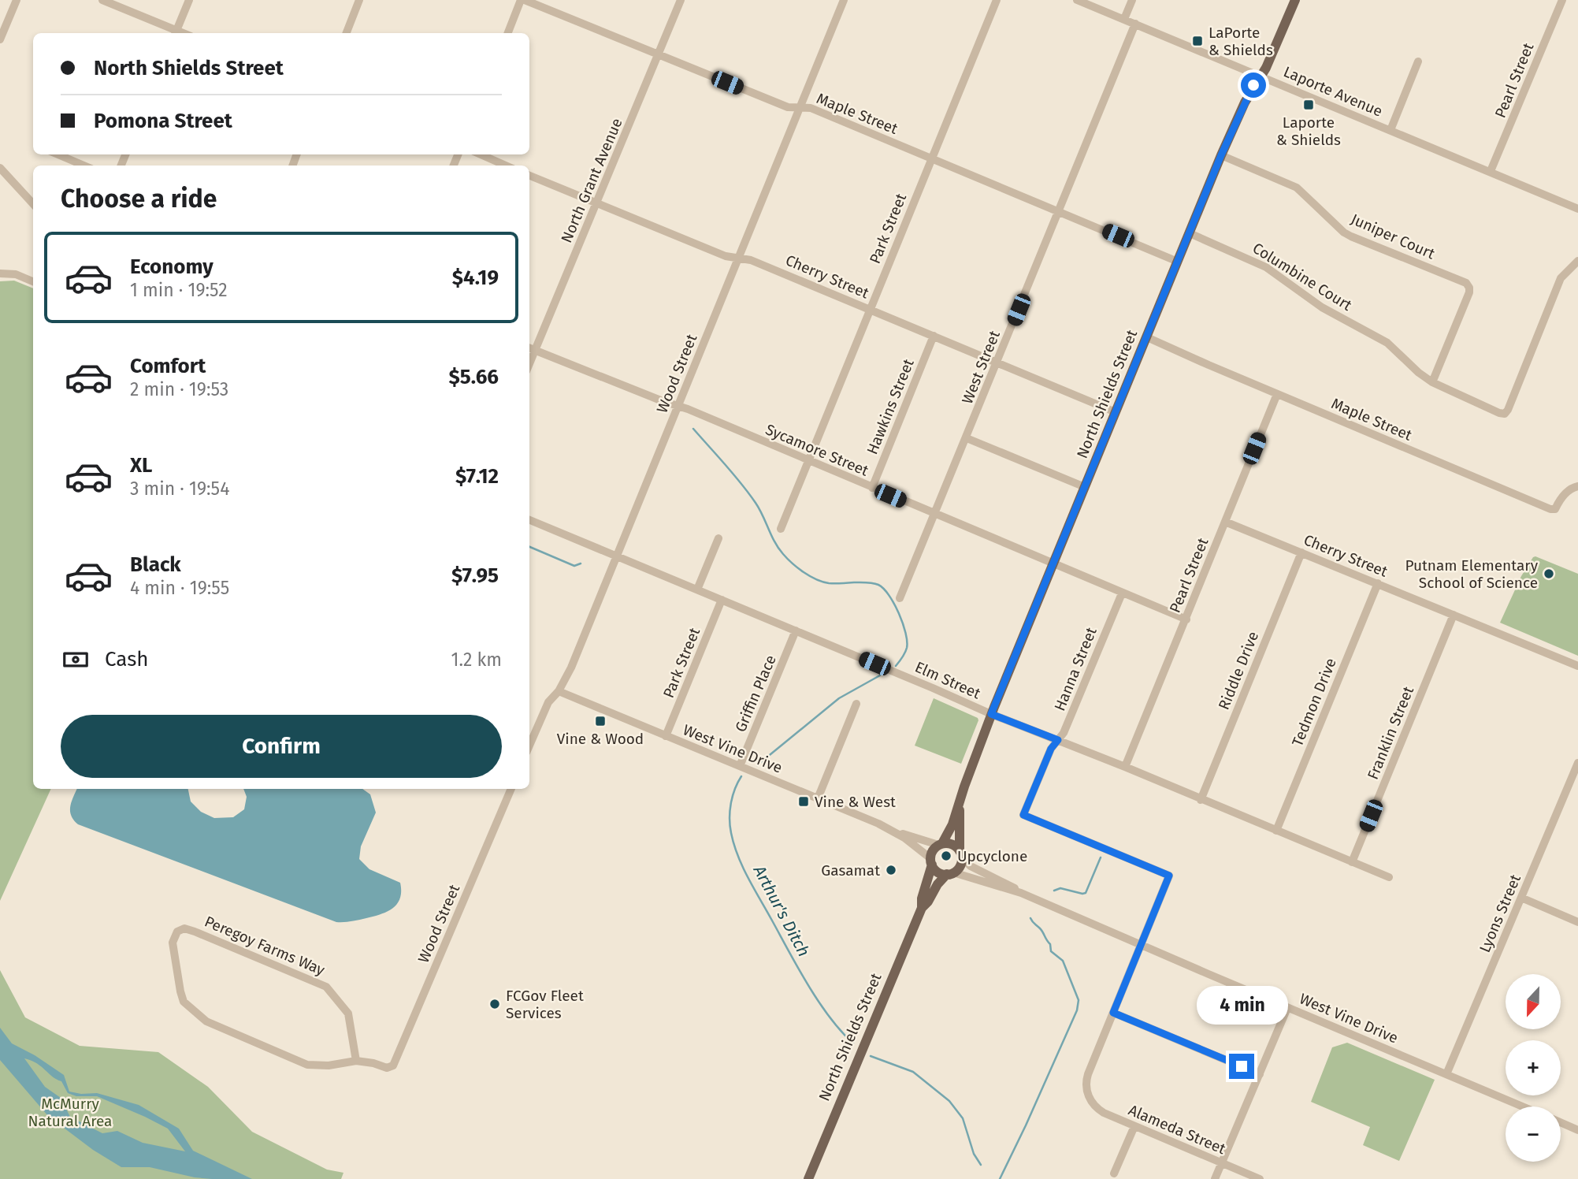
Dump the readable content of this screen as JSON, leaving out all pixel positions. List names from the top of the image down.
{
  "streets": {
    "main road": ["North Shields Street"],
    "street": [
      "Pearl Street",
      "Laporte Avenue",
      "Maple Street",
      "North Grant Avenue",
      "Park Street",
      "Juniper Court",
      "Cherry Street",
      "Columbine Court",
      "West Street",
      "Wood Street",
      "Hawkins Street",
      "Sycamore Street",
      "Hanna Street",
      "Riddle Drive",
      "Elm Street",
      "Griffin Place",
      "Tedmon Drive",
      "Franklin Street",
      "West Vine Drive",
      "Lyons Street",
      "Peregoy Farms Way",
      "Alameda Street"
    ]
  },
  "crossings": [
    ["Pearl Street", "Laporte Avenue"],
    ["Pearl Street", "Maple Street"],
    ["Pearl Street", "Cherry Street"],
    ["Pearl Street", "Sycamore Street"],
    ["Pearl Street", "Elm Street"],
    ["Laporte Avenue", "West Street"],
    ["Laporte Avenue", "North Shields Street"],
    ["Maple Street", "North Grant Avenue"],
    ["Maple Street", "Park Street"],
    ["Maple Street", "West Street"],
    ["Maple Street", "Wood Street"],
    ["Maple Street", "North Shields Street"],
    ["North Grant Avenue", "Cherry Street"],
    ["North Grant Avenue", "Sycamore Street"],
    ["Park Street", "Cherry Street"],
    ["Park Street", "Sycamore Street"],
    ["Park Street", "Elm Street"],
    ["Park Street", "West Vine Drive"],
    ["Juniper Court", "Columbine Court"],
    ["Juniper Court", "North Shields Street"],
    ["Cherry Street", "West Street"],
    ["Cherry Street", "Wood Street"],
    ["Cherry Street", "North Shields Street"],
    ["Cherry Street", "Hawkins Street"],
    ["Cherry Street", "Riddle Drive"],
    ["Cherry Street", "Tedmon Drive"],
    ["Cherry Street", "Franklin Street"],
    ["Columbine Court", "North Shields Street"],
    ["West Street", "Sycamore Street"],
    ["Wood Street", "Sycamore Street"],
    ["Wood Street", "Elm Street"],
    ["Wood Street", "West Vine Drive"],
    ["Wood Street", "Peregoy Farms Way"],
    ["North Shields Street", "Sycamore Street"],
    ["North Shields Street", "Elm Street"],
    ["North Shields Street", "West Vine Drive"],
    ["Hawkins Street", "Sycamore Street"],
    ["Sycamore Street", "Hanna Street"],
    ["Hanna Street", "Elm Street"],
    ["Hanna Street", "West Vine Drive"],
    ["Hanna Street", "Alameda Street"],
    ["Riddle Drive", "Elm Street"],
    ["Elm Street", "Griffin Place"],
    ["Elm Street", "Tedmon Drive"],
    ["Elm Street", "Franklin Street"],
    ["Griffin Place", "West Vine Drive"],
    ["West Vine Drive", "Lyons Street"]
  ],
  "water": ["Arthur's Ditch"],
  "parks": ["McMurry Natural Area"],
  "places": {
    "transit": [
      "LaPorte & Shields",
      "Laporte & Shields",
      "Vine & Wood",
      "Vine & West"
    ],
    "other": [
      "Putnam Elementary School of Science",
      "Upcyclone",
      "Gasamat",
      "FCGov Fleet Services"
    ]
  },
  "north": "bottom",
  "page": {
    "banner": ["North Shields Street", "Pomona Street"],
    "heading": "Choose a ride",
    "list": [
      {
        "name": "Economy",
        "note": "1 min · 19:52",
        "value": "$4.19"
      },
      {
        "name": "Comfort",
        "note": "2 min · 19:53",
        "value": "$5.66"
      },
      {
        "name": "XL",
        "note": "3 min · 19:54",
        "value": "$7.12"
      },
      {
        "name": "Black",
        "note": "4 min · 19:55",
        "value": "$7.95"
      }
    ],
    "pay": ["Cash", "1.2 km"],
    "buttons": "Confirm",
    "map_buttons": ["+", "−"],
    "bubble": "4 min"
  }
}
